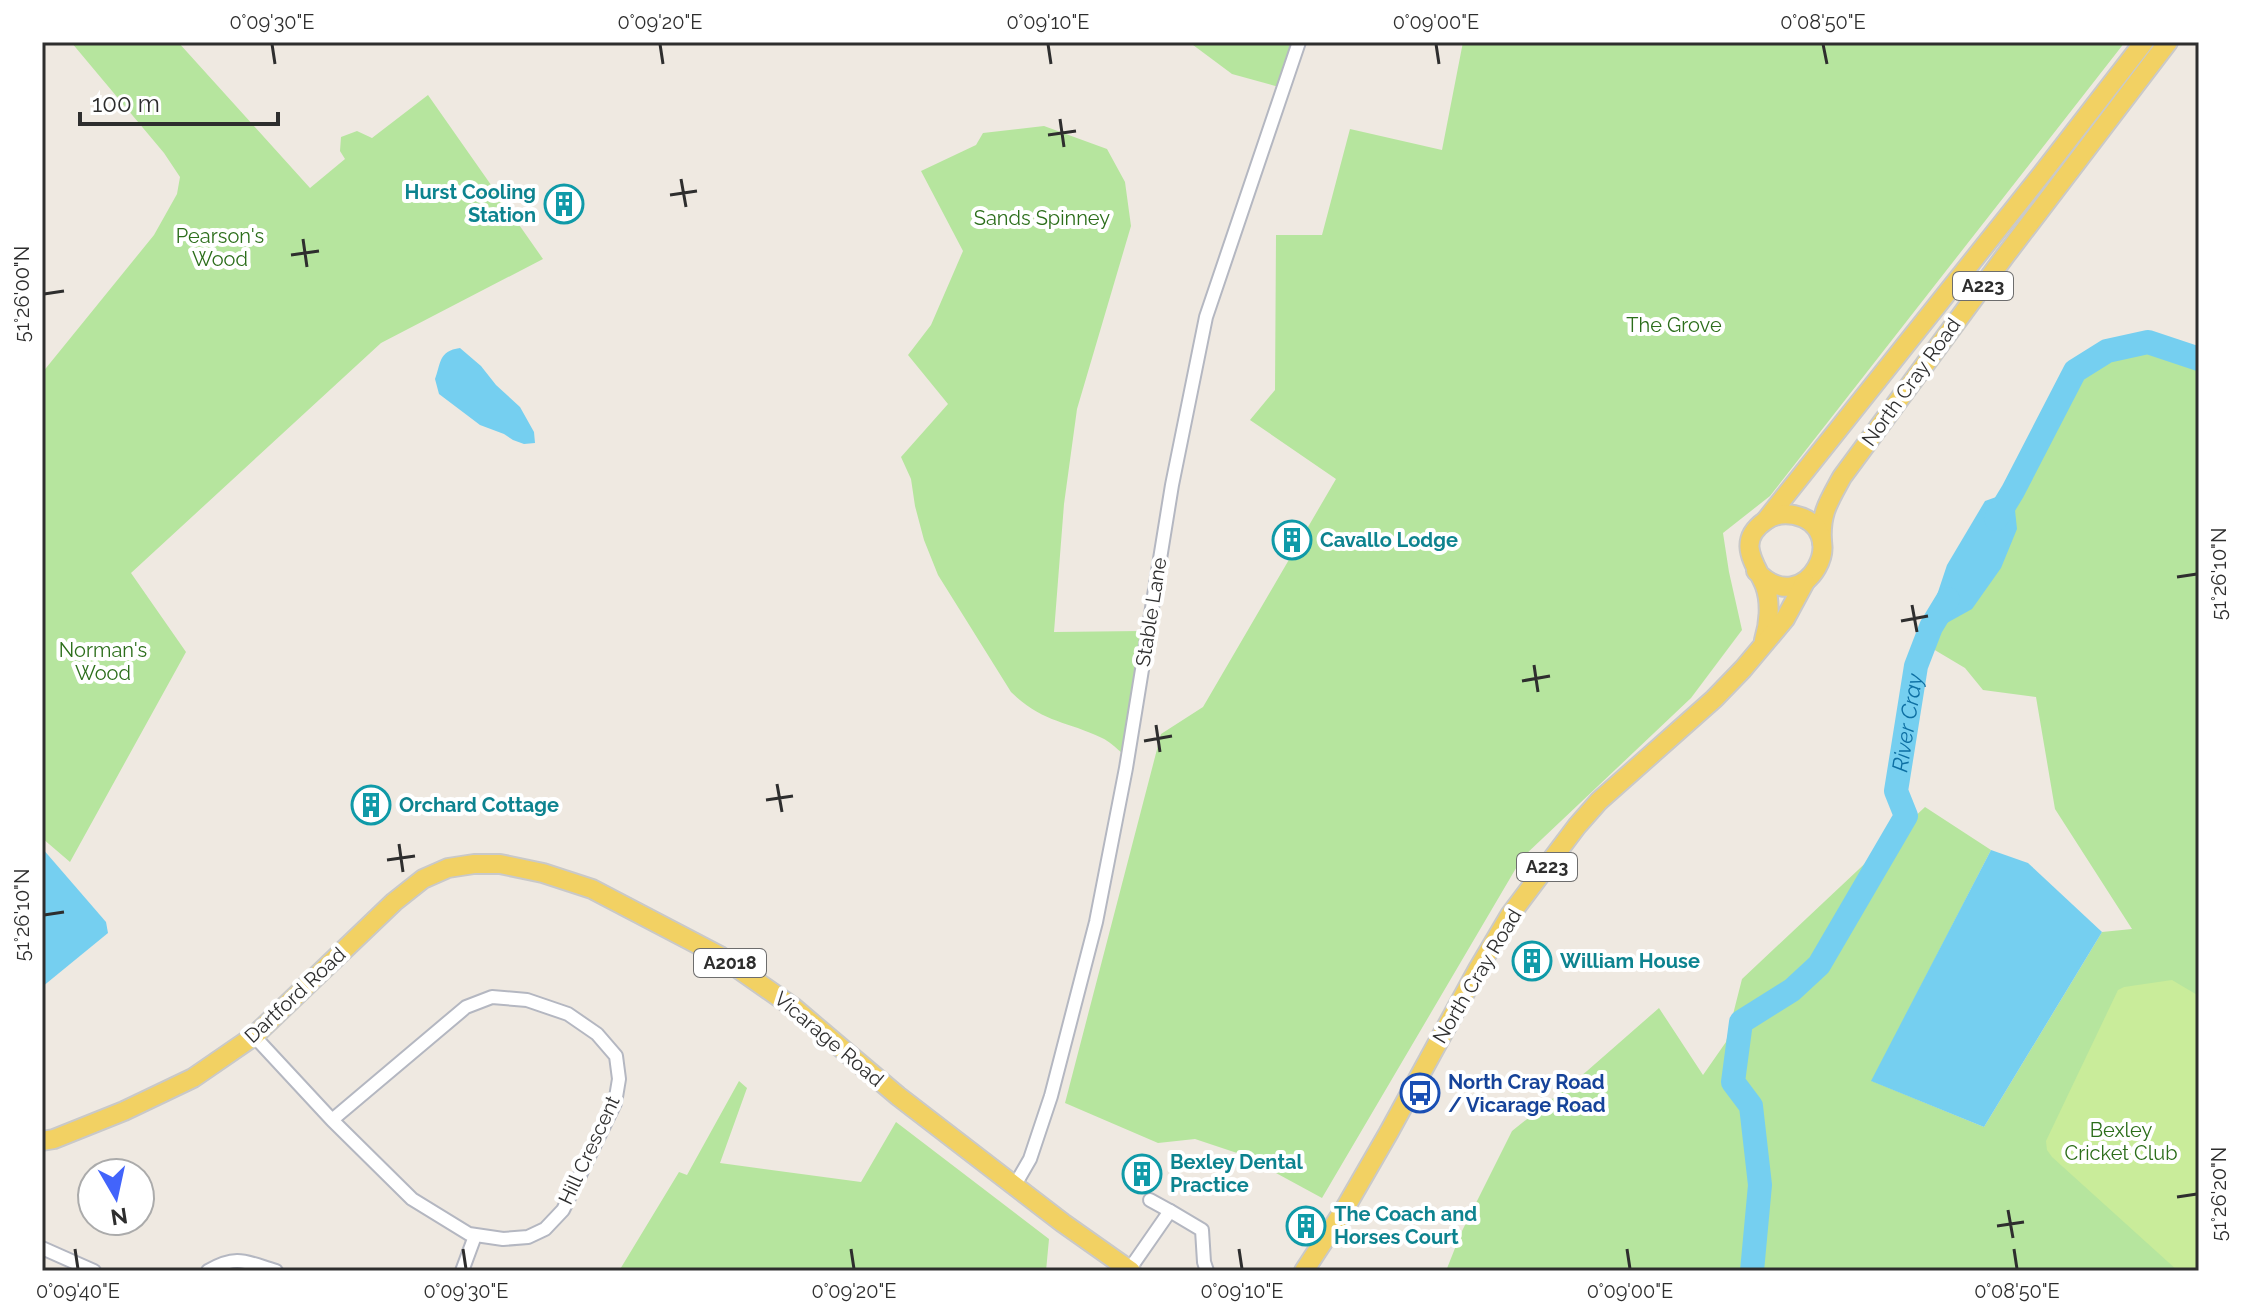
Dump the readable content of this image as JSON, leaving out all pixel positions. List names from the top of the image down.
{
  "streets": {
    "main road": [
      "A223",
      "North Cray Road",
      "A2018",
      "Dartford Road",
      "Vicarage Road"
    ],
    "street": ["Stable Lane", "Hill Crescent"]
  },
  "crossings": [
    ["A223", "North Cray Road"],
    ["Stable Lane", "Vicarage Road"],
    ["Dartford Road", "Vicarage Road"],
    ["Dartford Road", "Hill Crescent"]
  ],
  "water": ["River Cray"],
  "parks": [
    "Sands Spinney",
    "Pearson's Wood",
    "The Grove",
    "Norman's Wood",
    "Bexley Cricket Club"
  ],
  "places": {
    "building": [
      "Hurst Cooling Station",
      "Cavallo Lodge",
      "Orchard Cottage",
      "William House",
      "Bexley Dental Practice",
      "The Coach and Horses Court"
    ],
    "bus stop": ["North Cray Road / Vicarage Road"]
  },
  "scale_bar": "100 m",
  "north": "bottom",
  "coordinates": [
    "0°09'30\"E",
    "0°09'20\"E",
    "0°09'10\"E",
    "0°09'00\"E",
    "0°08'50\"E",
    "51°26'00\"N",
    "51°26'10\"N",
    "51°26'20\"N",
    "0°09'40\"E"
  ]
}
